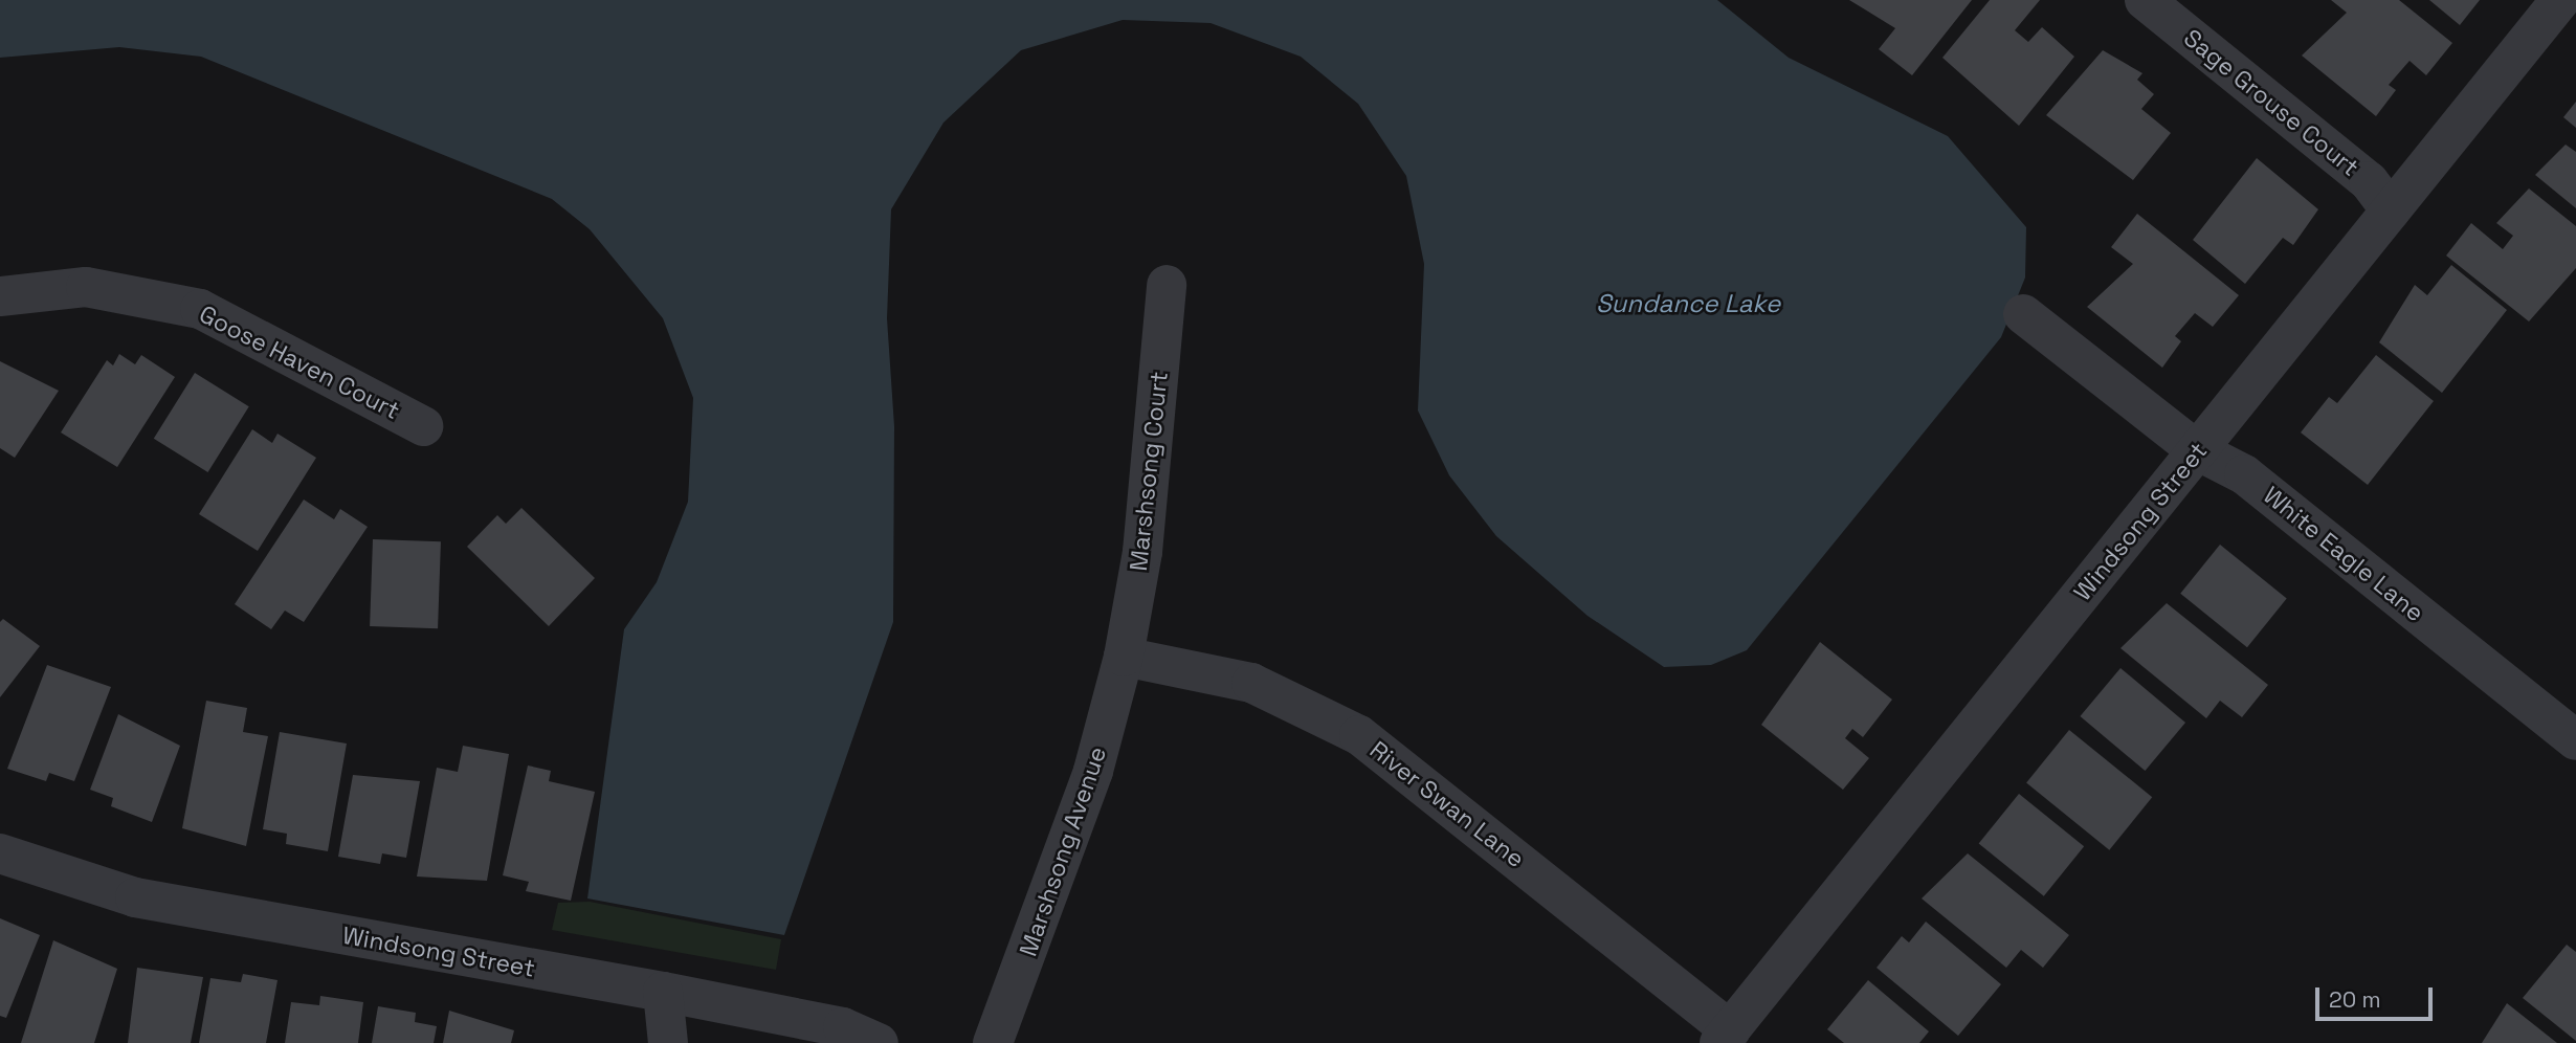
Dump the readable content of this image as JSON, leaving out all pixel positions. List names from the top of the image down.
{
  "streets": {
    "street": [
      "Sage Grouse Court",
      "Goose Haven Court",
      "Marshsong Court",
      "Windsong Street",
      "White Eagle Lane",
      "River Swan Lane",
      "Marshsong Avenue"
    ]
  },
  "crossings": [
    ["Sage Grouse Court", "Windsong Street"],
    ["Marshsong Court", "River Swan Lane"],
    ["Marshsong Court", "Marshsong Avenue"],
    ["Windsong Street", "White Eagle Lane"],
    ["Windsong Street", "River Swan Lane"],
    ["River Swan Lane", "Marshsong Avenue"]
  ],
  "water": ["Sundance Lake"],
  "scale_bar": "20 m"
}
